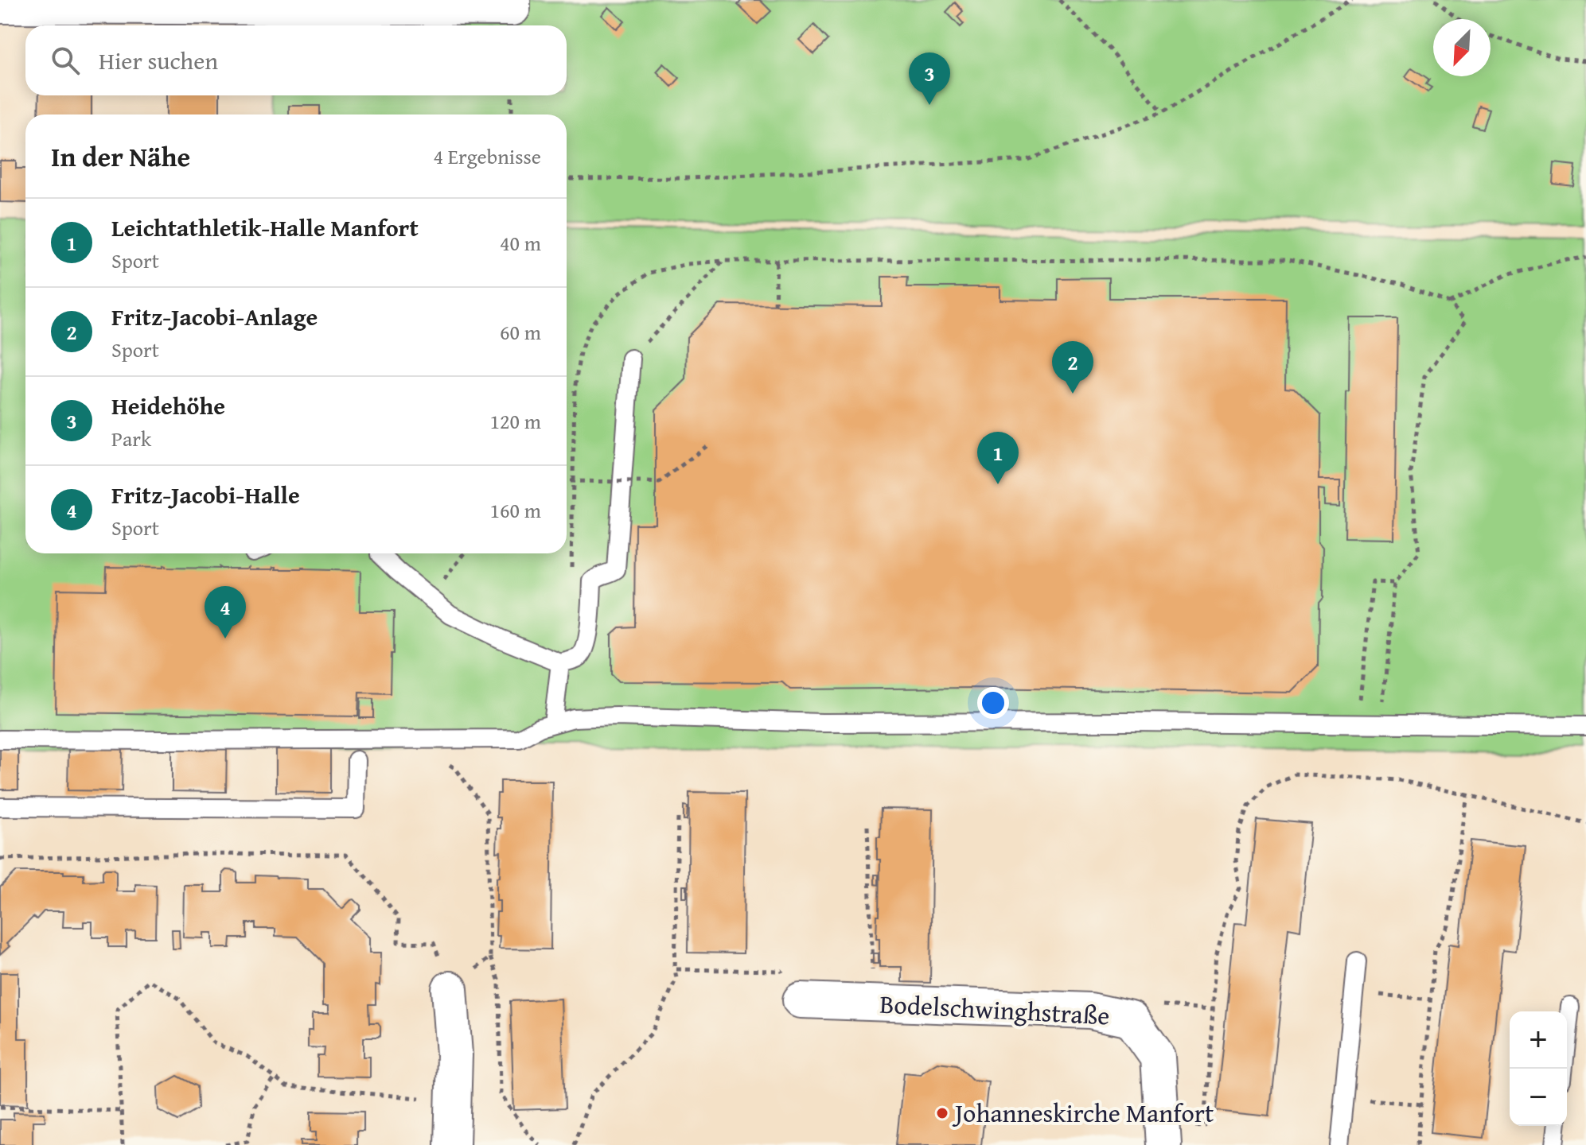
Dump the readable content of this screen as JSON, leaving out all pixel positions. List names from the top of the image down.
{
  "streets": {
    "street": ["Bodelschwinghstraße"]
  },
  "places": ["Johanneskirche Manfort"],
  "north": "bottom left",
  "page": {
    "search": "Hier suchen",
    "pins": [
      "3",
      "2",
      "1",
      "4"
    ],
    "heading": ["In der Nähe", "4 Ergebnisse"],
    "list": [
      {
        "mark": "1",
        "name": "Leichtathletik-Halle Manfort",
        "note": "Sport",
        "value": "40 m"
      },
      {
        "mark": "2",
        "name": "Fritz-Jacobi-Anlage",
        "note": "Sport",
        "value": "60 m"
      },
      {
        "mark": "3",
        "name": "Heidehöhe",
        "note": "Park",
        "value": "120 m"
      },
      {
        "mark": "4",
        "name": "Fritz-Jacobi-Halle",
        "note": "Sport",
        "value": "160 m"
      }
    ],
    "map_buttons": ["+", "−"]
  }
}
